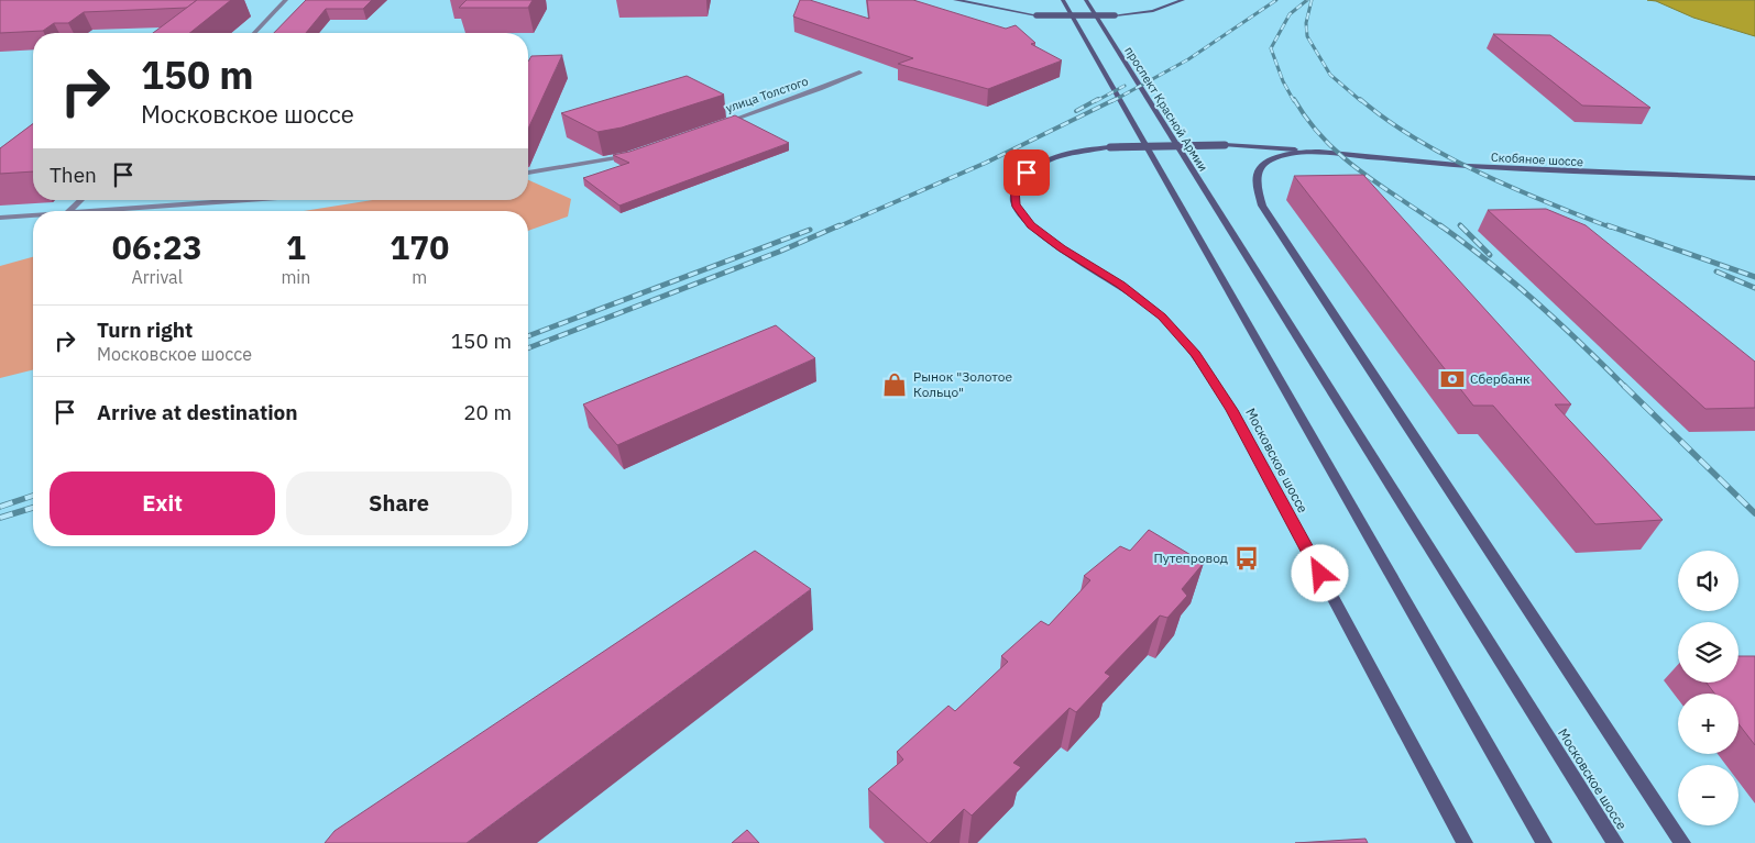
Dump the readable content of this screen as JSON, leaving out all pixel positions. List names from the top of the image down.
{
  "streets": {
    "main road": ["проспект Красной Армии", "Скобяное шоссе", "Московское шоссе"],
    "street": ["улица Толстого"]
  },
  "crossings": [
    ["проспект Красной Армии", "Московское шоссе"],
    ["Скобяное шоссе", "Московское шоссе"]
  ],
  "places": {
    "bank": ["Сбербанк"],
    "shop": ["Рынок \"Золотое Кольцо\""],
    "bus stop": ["Путепровод"]
  },
  "page": {
    "turn": ["150 m", "Московское шоссе"],
    "then": "Then",
    "eta": [
      "06:23",
      "Arrival",
      "1",
      "min",
      "170",
      "m"
    ],
    "list": [
      {
        "name": "Turn right",
        "note": "Московское шоссе",
        "value": "150 m"
      },
      {
        "name": "Arrive at destination",
        "value": "20 m"
      }
    ],
    "buttons": ["Exit", "Share"],
    "map_buttons": ["+", "−"]
  }
}
